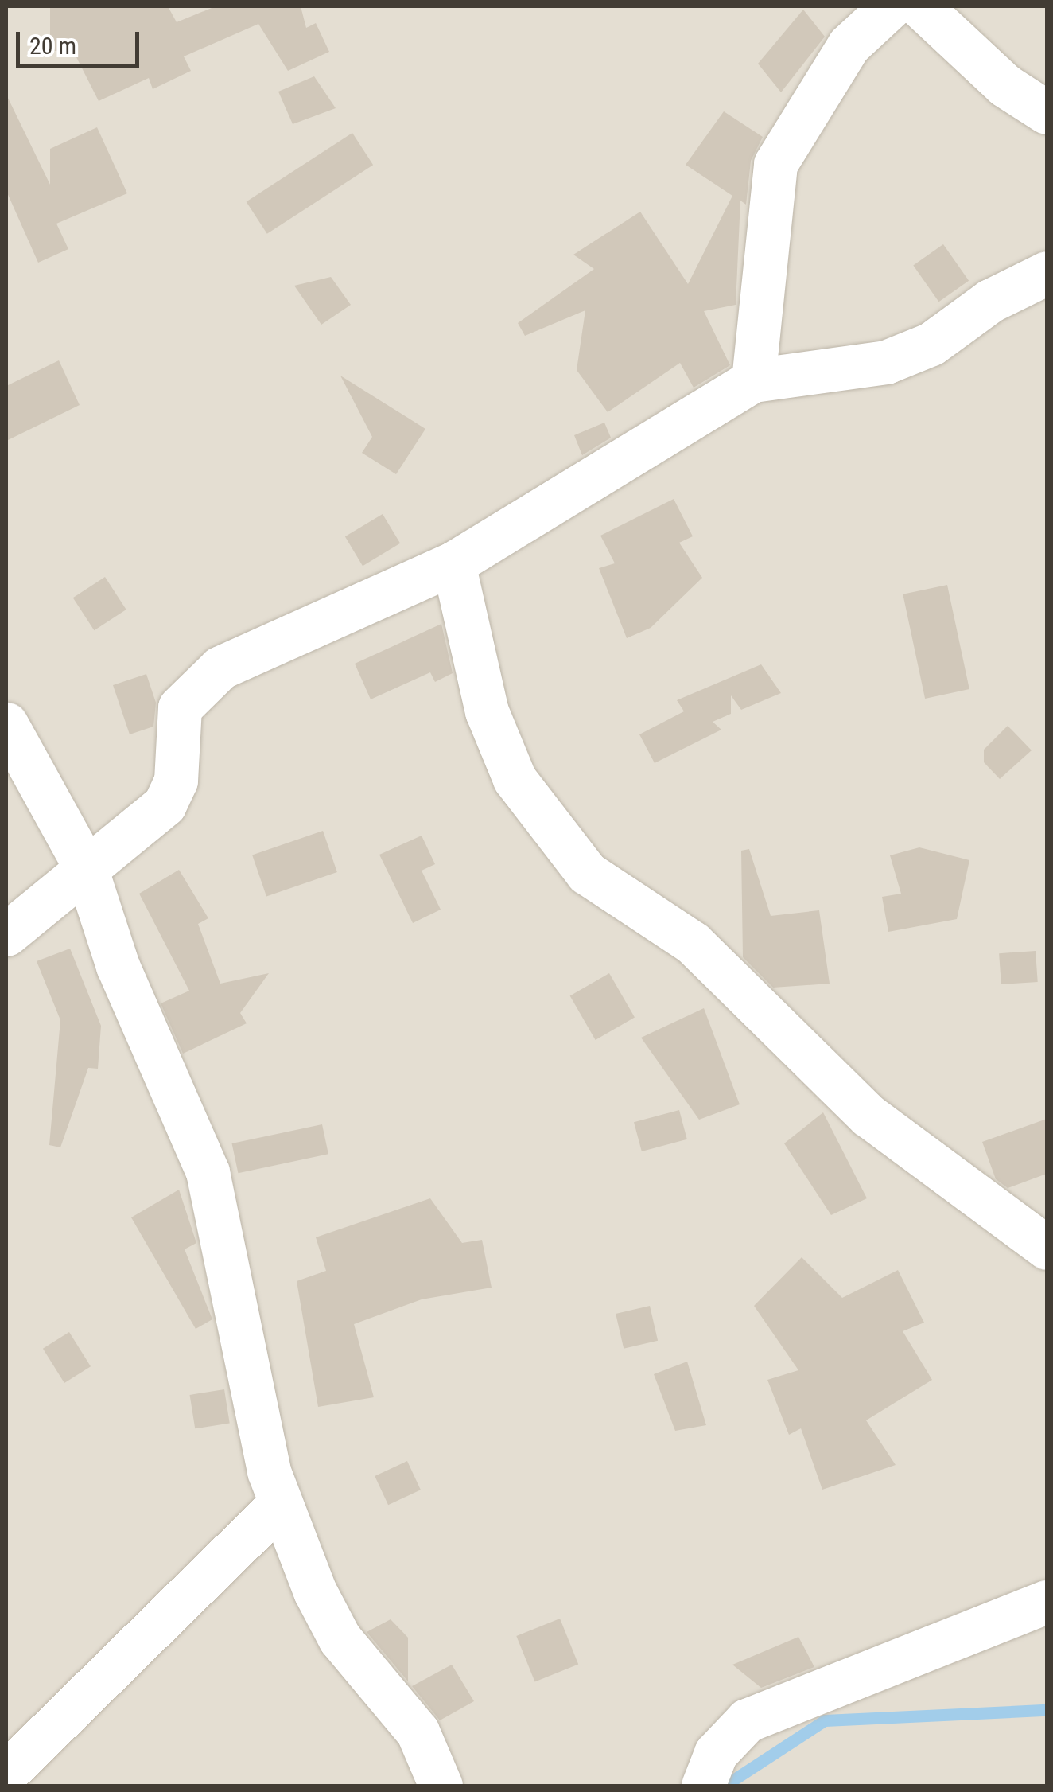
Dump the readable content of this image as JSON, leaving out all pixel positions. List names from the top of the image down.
{
  "scale_bar": "20 m"
}
